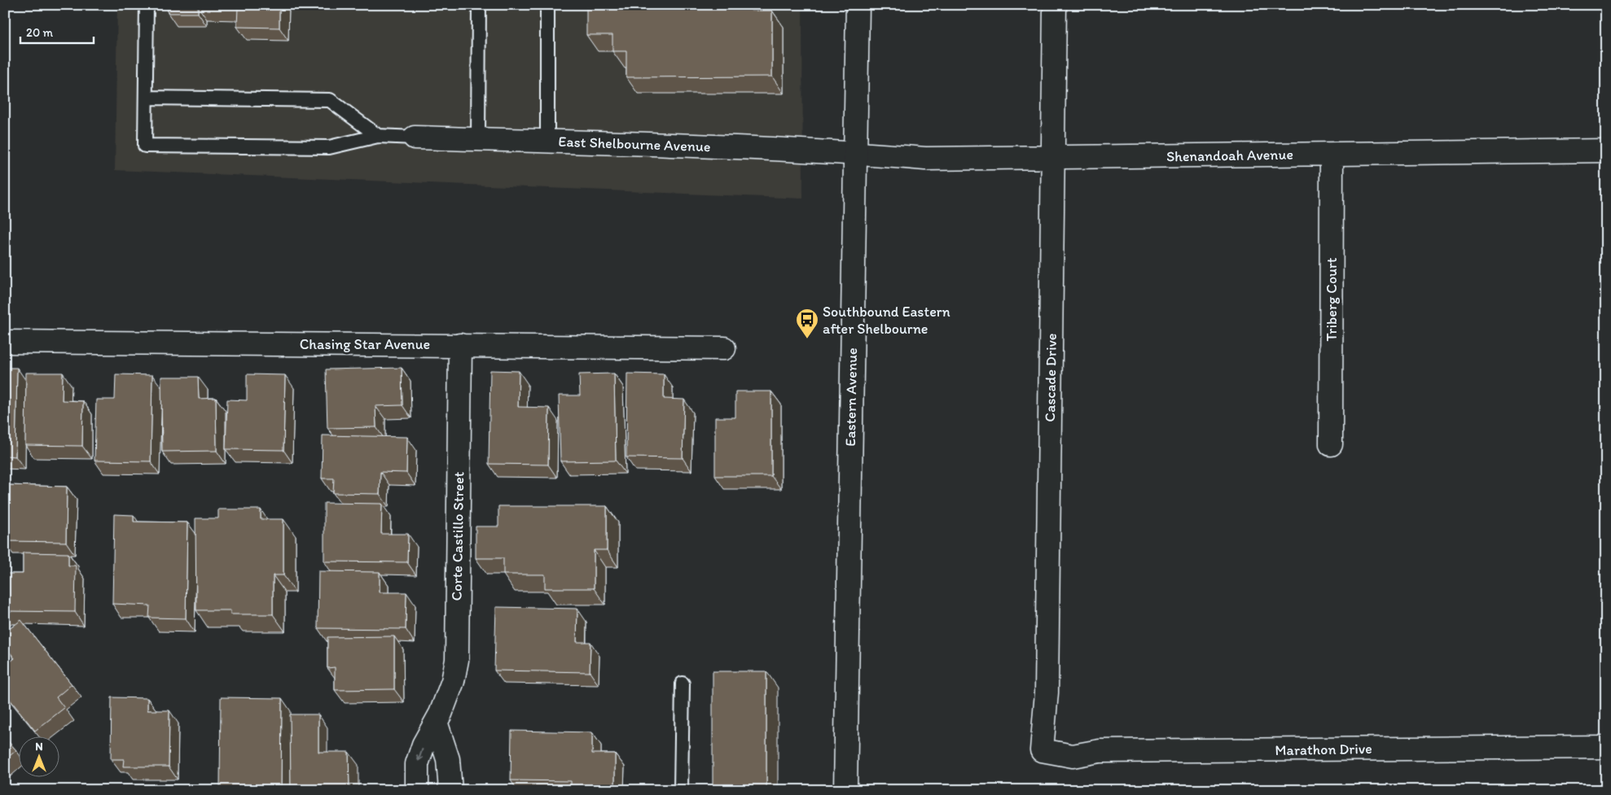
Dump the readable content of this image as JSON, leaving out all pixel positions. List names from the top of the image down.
{
  "streets": {
    "street": [
      "East Shelbourne Avenue",
      "Shenandoah Avenue",
      "Triberg Court",
      "Chasing Star Avenue",
      "Cascade Drive",
      "Eastern Avenue",
      "Corte Castillo Street",
      "Marathon Drive"
    ]
  },
  "crossings": [
    ["East Shelbourne Avenue", "Shenandoah Avenue"],
    ["East Shelbourne Avenue", "Eastern Avenue"],
    ["Shenandoah Avenue", "Triberg Court"],
    ["Shenandoah Avenue", "Cascade Drive"],
    ["Shenandoah Avenue", "Eastern Avenue"],
    ["Chasing Star Avenue", "Corte Castillo Street"],
    ["Cascade Drive", "Marathon Drive"]
  ],
  "places": {
    "bus stop": ["Southbound Eastern after Shelbourne"]
  },
  "scale_bar": "20 m",
  "north": "top"
}
